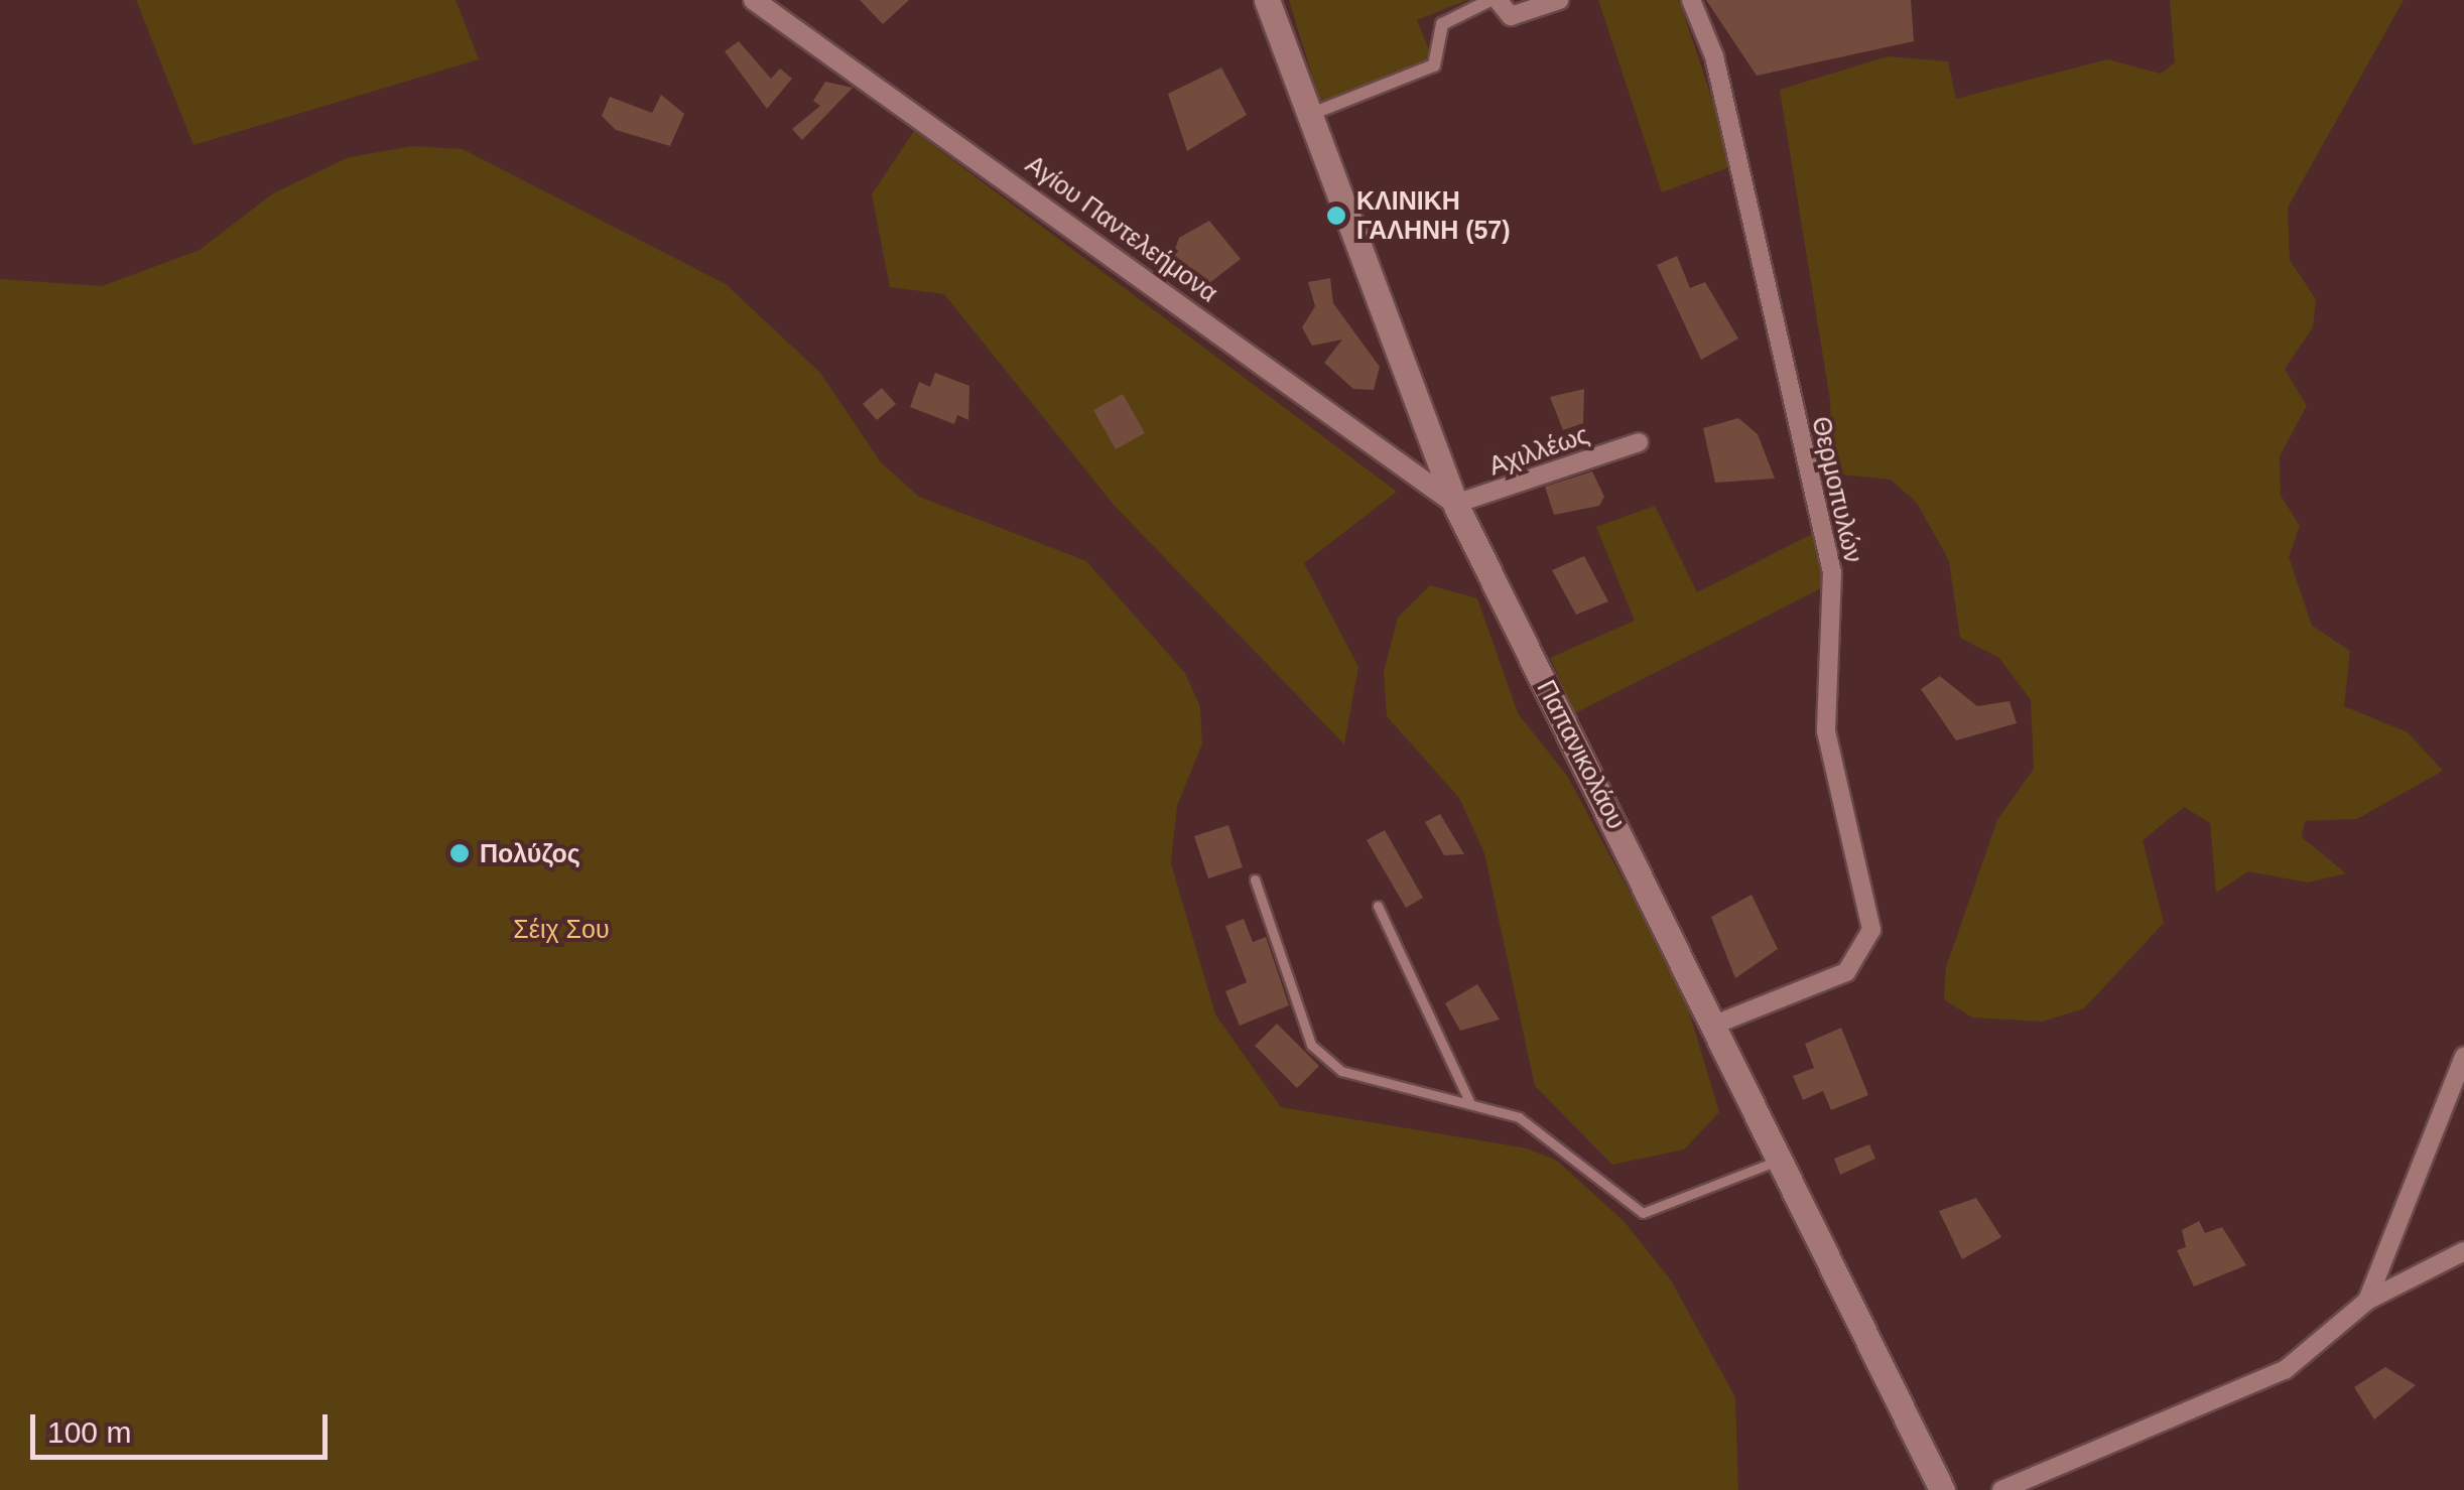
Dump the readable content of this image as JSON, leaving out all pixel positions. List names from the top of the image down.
{
  "streets": {
    "main road": ["Παπανικολάου"],
    "street": ["Αγίου Παντελεήμονα", "Αχιλλέως", "Θερμοπυλών"]
  },
  "crossings": [
    ["Αγίου Παντελεήμονα", "Αχιλλέως"],
    ["Αγίου Παντελεήμονα", "Παπανικολάου"],
    ["Αχιλλέως", "Παπανικολάου"],
    ["Θερμοπυλών", "Παπανικολάου"]
  ],
  "parks": ["Σέιχ Σου"],
  "places": ["ΚΛΙΝΙΚΗ ΓΑΛΗΝΗ (57)", "Πολύζος"],
  "scale_bar": "100 m"
}
